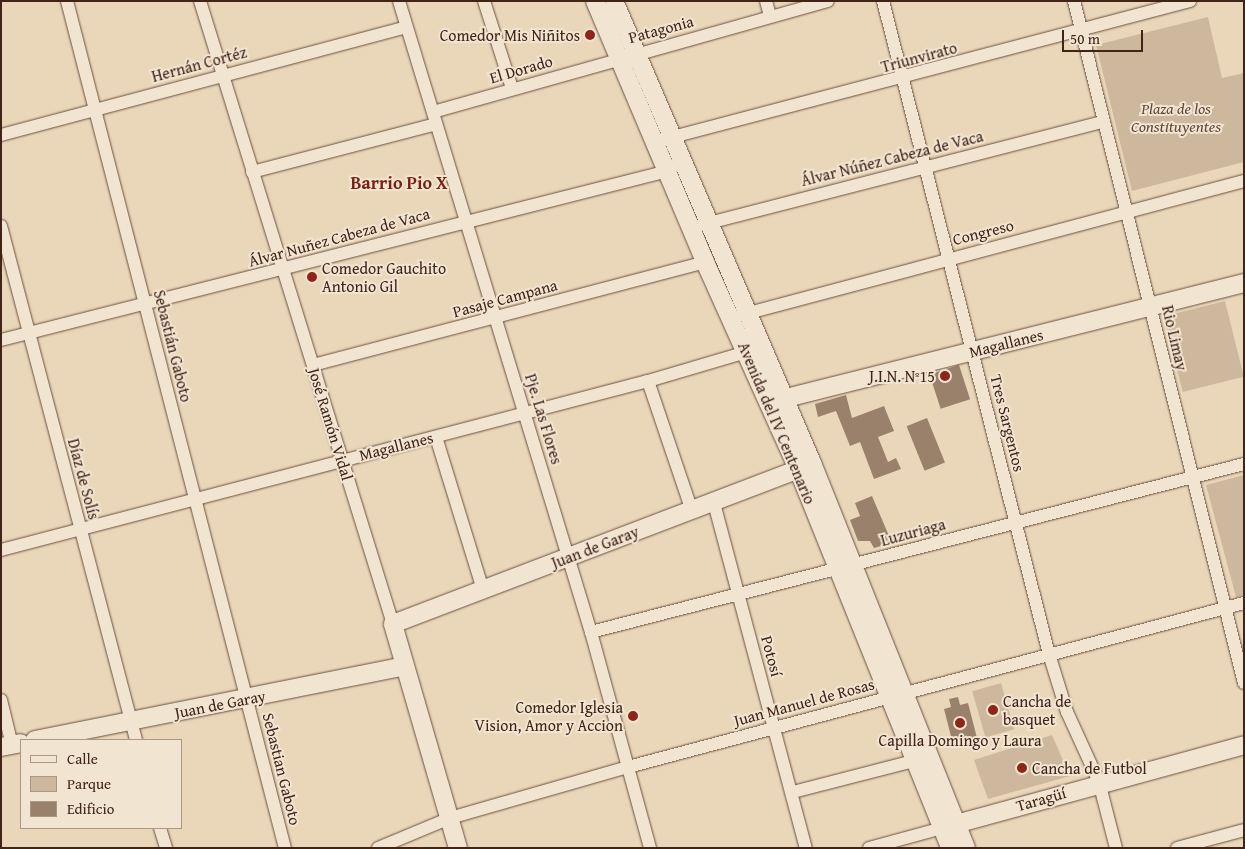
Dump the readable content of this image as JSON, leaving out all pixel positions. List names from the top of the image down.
{
  "streets": {
    "street": [
      "Patagonia",
      "Triunvirato",
      "Hernán Cortéz",
      "El Dorado",
      "Álvar Núñez Cabeza de Vaca",
      "Congreso",
      "Álvar Nuñez Cabeza de Vaca",
      "Pasaje Campana",
      "Rio Limay",
      "Magallanes",
      "Sebastián Gaboto",
      "Pje. Las Flores",
      "Avenida del IV Centenario",
      "Tres Sargentos",
      "José Ramón Vidal",
      "Díaz de Solís",
      "Luzuriaga",
      "Juan de Garay",
      "Potosí",
      "Juan Manuel de Rosas",
      "Sebastian Gaboto",
      "Taragüí"
    ]
  },
  "crossings": [
    ["Patagonia", "El Dorado"],
    ["Patagonia", "Avenida del IV Centenario"],
    ["Triunvirato", "Rio Limay"],
    ["Triunvirato", "Avenida del IV Centenario"],
    ["Triunvirato", "Tres Sargentos"],
    ["Hernán Cortéz", "Sebastián Gaboto"],
    ["Hernán Cortéz", "Pje. Las Flores"],
    ["Hernán Cortéz", "José Ramón Vidal"],
    ["El Dorado", "Pje. Las Flores"],
    ["El Dorado", "Avenida del IV Centenario"],
    ["El Dorado", "José Ramón Vidal"],
    ["Álvar Núñez Cabeza de Vaca", "Rio Limay"],
    ["Álvar Núñez Cabeza de Vaca", "Avenida del IV Centenario"],
    ["Álvar Núñez Cabeza de Vaca", "Tres Sargentos"],
    ["Congreso", "Rio Limay"],
    ["Congreso", "Avenida del IV Centenario"],
    ["Congreso", "Tres Sargentos"],
    ["Álvar Nuñez Cabeza de Vaca", "Sebastián Gaboto"],
    ["Álvar Nuñez Cabeza de Vaca", "Pje. Las Flores"],
    ["Álvar Nuñez Cabeza de Vaca", "Avenida del IV Centenario"],
    ["Álvar Nuñez Cabeza de Vaca", "José Ramón Vidal"],
    ["Álvar Nuñez Cabeza de Vaca", "Díaz de Solís"],
    ["Pasaje Campana", "Pje. Las Flores"],
    ["Pasaje Campana", "Avenida del IV Centenario"],
    ["Pasaje Campana", "José Ramón Vidal"],
    ["Rio Limay", "Magallanes"],
    ["Rio Limay", "Luzuriaga"],
    ["Rio Limay", "Juan Manuel de Rosas"],
    ["Magallanes", "Sebastián Gaboto"],
    ["Magallanes", "Pje. Las Flores"],
    ["Magallanes", "Avenida del IV Centenario"],
    ["Magallanes", "Tres Sargentos"],
    ["Magallanes", "José Ramón Vidal"],
    ["Magallanes", "Díaz de Solís"],
    ["Sebastián Gaboto", "Juan de Garay"],
    ["Sebastián Gaboto", "Sebastian Gaboto"],
    ["Pje. Las Flores", "Luzuriaga"],
    ["Pje. Las Flores", "Juan de Garay"],
    ["Pje. Las Flores", "Juan Manuel de Rosas"],
    ["Avenida del IV Centenario", "Luzuriaga"],
    ["Avenida del IV Centenario", "Juan de Garay"],
    ["Avenida del IV Centenario", "Juan Manuel de Rosas"],
    ["Avenida del IV Centenario", "Taragüí"],
    ["Tres Sargentos", "Luzuriaga"],
    ["Tres Sargentos", "Juan Manuel de Rosas"],
    ["Tres Sargentos", "Taragüí"],
    ["José Ramón Vidal", "Juan de Garay"],
    ["José Ramón Vidal", "Juan Manuel de Rosas"],
    ["Díaz de Solís", "Juan de Garay"],
    ["Luzuriaga", "Potosí"],
    ["Juan de Garay", "Potosí"],
    ["Juan de Garay", "Sebastian Gaboto"],
    ["Potosí", "Juan Manuel de Rosas"]
  ],
  "districts": ["Barrio Pio X"],
  "parks": ["Plaza de los Constituyentes"],
  "places": [
    "Comedor Mis Niñitos",
    "Comedor Gauchito Antonio Gil",
    "J.I.N. Nº15",
    "Cancha de basquet",
    "Comedor Iglesia Vision, Amor y Accion",
    "Capilla Domingo y Laura",
    "Cancha de Futbol"
  ],
  "legend": ["Calle", "Parque", "Edificio"],
  "scale_bar": "50 m"
}
